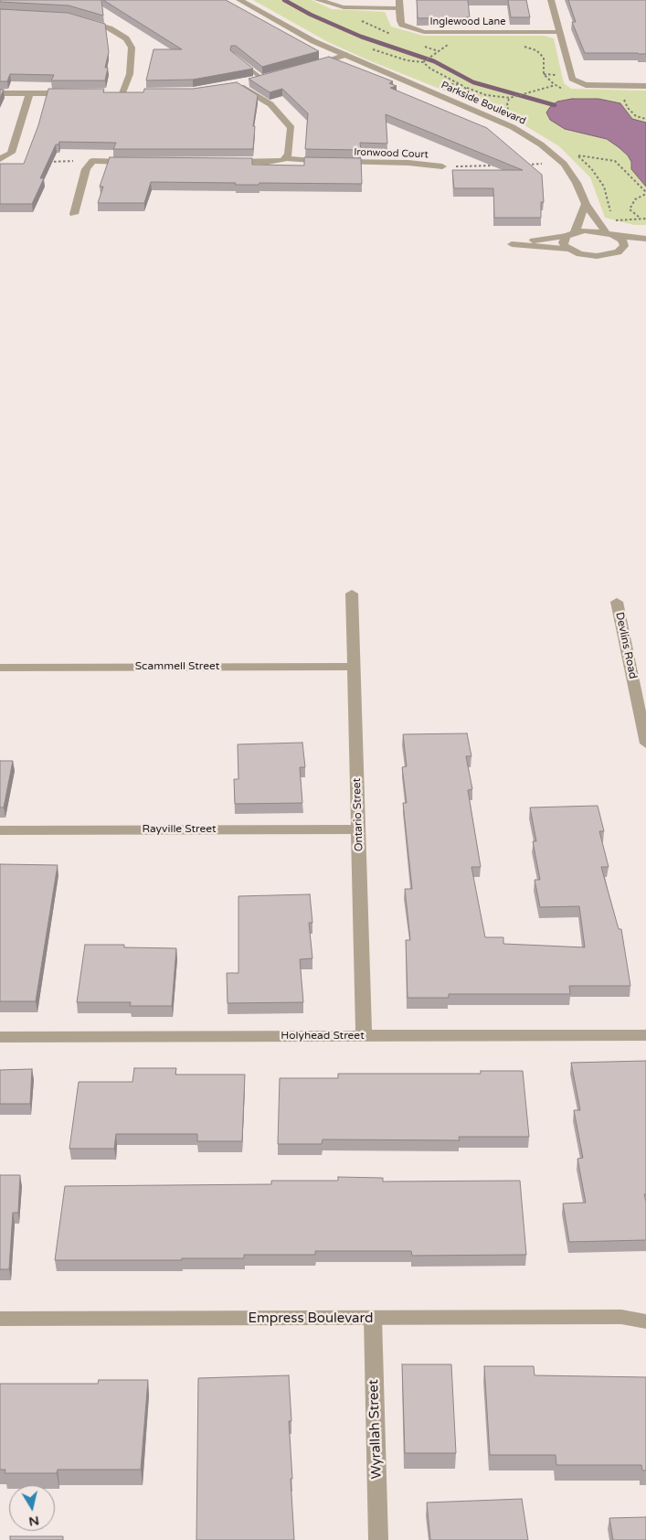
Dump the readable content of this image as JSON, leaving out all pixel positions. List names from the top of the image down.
{
  "streets": {
    "street": [
      "Inglewood Lane",
      "Parkside Boulevard",
      "Ironwood Court",
      "Devlins Road",
      "Scammell Street",
      "Ontario Street",
      "Rayville Street",
      "Holyhead Street",
      "Empress Boulevard",
      "Wyrallah Street"
    ]
  },
  "crossings": [
    ["Scammell Street", "Ontario Street"],
    ["Ontario Street", "Rayville Street"],
    ["Ontario Street", "Holyhead Street"],
    ["Empress Boulevard", "Wyrallah Street"]
  ],
  "north": "bottom"
}
